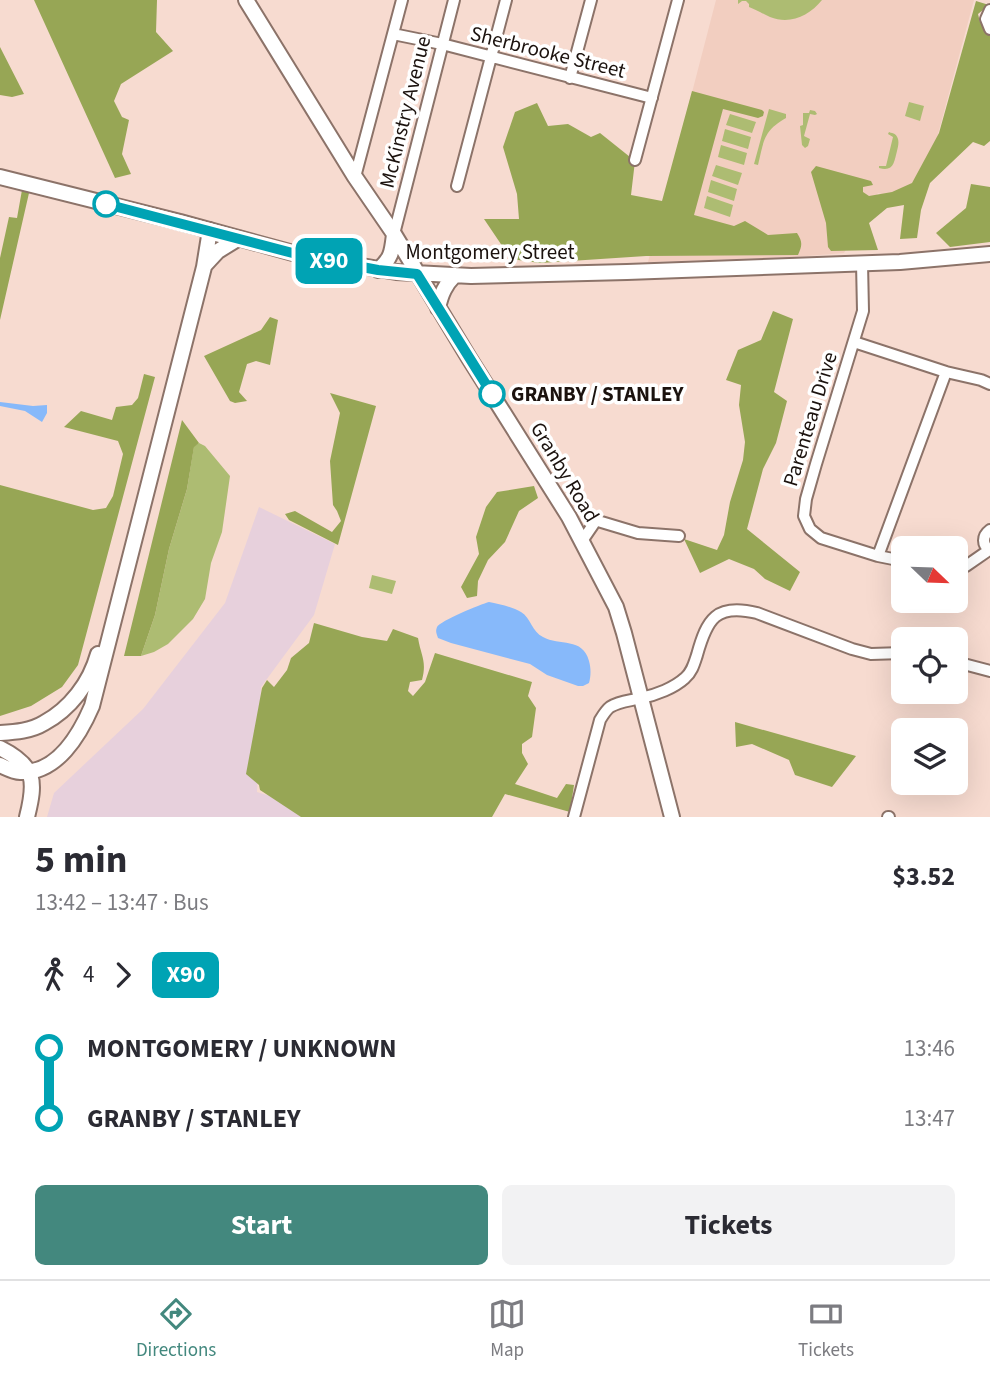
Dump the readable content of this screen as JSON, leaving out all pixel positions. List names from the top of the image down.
{
  "streets": {
    "main road": ["Montgomery Street", "Granby Road"],
    "street": ["Sherbrooke Street", "McKinstry Avenue", "Parenteau Drive"]
  },
  "crossings": [
    ["Sherbrooke Street", "McKinstry Avenue"],
    ["McKinstry Avenue", "Granby Road"],
    ["Montgomery Street", "Parenteau Drive"],
    ["Montgomery Street", "Granby Road"]
  ],
  "places": ["GRANBY / STANLEY"],
  "lines": ["bus line X90"],
  "north": "bottom right",
  "page": {
    "on_map": "X90",
    "heading": ["5 min", "13:42 – 13:47 · Bus", "$3.52"],
    "legs": ["4", "X90"],
    "list": [
      {
        "name": "MONTGOMERY / UNKNOWN",
        "value": "13:46"
      },
      {
        "name": "GRANBY / STANLEY",
        "value": "13:47"
      }
    ],
    "buttons": ["Start", "Tickets"],
    "tabs": ["Directions", "Map", "Tickets"]
  }
}
